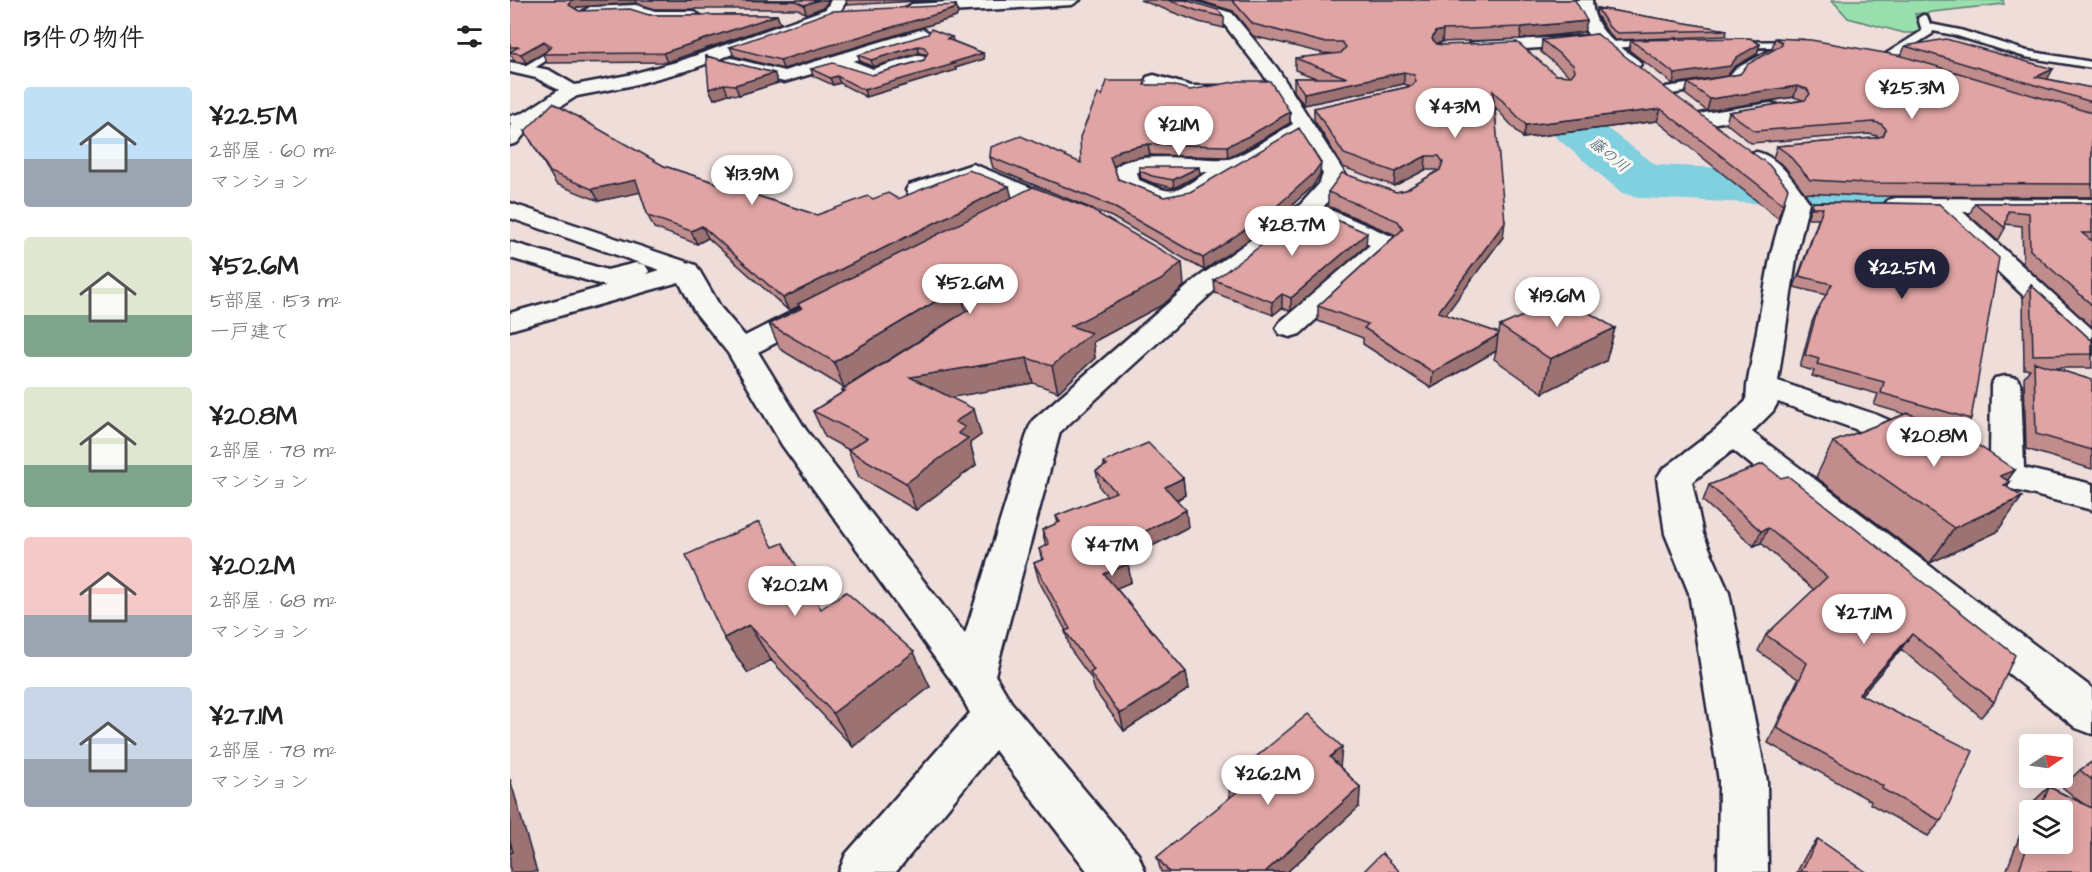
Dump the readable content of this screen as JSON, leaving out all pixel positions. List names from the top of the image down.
{
  "water": ["藤の川"],
  "north": "right",
  "page": {
    "heading": "13件の物件",
    "price": [
      "¥25.3M",
      "¥43M",
      "¥21M",
      "¥13.9M",
      "¥28.7M",
      "¥22.5M",
      "¥52.6M",
      "¥19.6M",
      "¥20.8M",
      "¥47M",
      "¥20.2M",
      "¥27.1M",
      "¥26.2M"
    ],
    "list": [
      {
        "name": "¥22.5M",
        "note": "2部屋 · 60 m² · マンション"
      },
      {
        "name": "¥52.6M",
        "note": "5部屋 · 153 m² · 一戸建て"
      },
      {
        "name": "¥20.8M",
        "note": "2部屋 · 78 m² · マンション"
      },
      {
        "name": "¥20.2M",
        "note": "2部屋 · 68 m² · マンション"
      },
      {
        "name": "¥27.1M",
        "note": "2部屋 · 78 m² · マンション"
      }
    ]
  }
}
